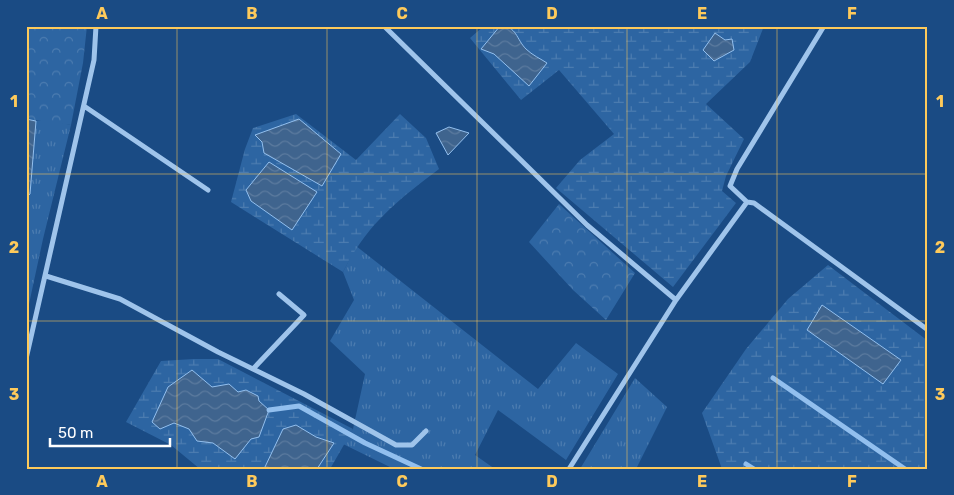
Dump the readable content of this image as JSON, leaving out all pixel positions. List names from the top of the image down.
{
  "scale_bar": "50 m",
  "grid": {
    "columns": [
      "A",
      "B",
      "C",
      "D",
      "E",
      "F"
    ],
    "rows": ["1", "2", "3"]
  }
}
